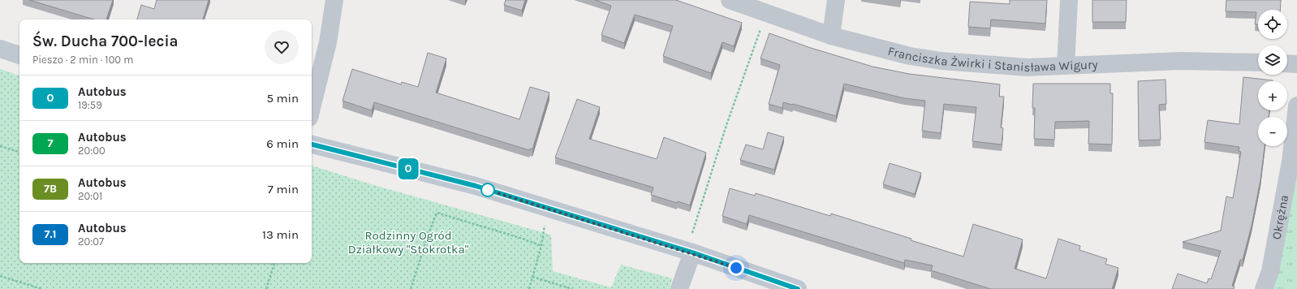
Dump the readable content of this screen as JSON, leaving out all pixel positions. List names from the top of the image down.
{
  "streets": {
    "street": ["Franciszka Żwirki i Stanisława Wigury", "Okrężna"]
  },
  "parks": ["Rodzinny Ogród Działkowy \"Stokrotka\""],
  "lines": ["bus line 0"],
  "page": {
    "on_map": "0",
    "map_buttons": ["+", "−"],
    "heading": ["Św. Ducha 700-lecia", "Pieszo · 2 min · 100 m"],
    "list": [
      {
        "mark": "0",
        "name": "Autobus",
        "note": "19:59",
        "value": "5 min"
      },
      {
        "mark": "7",
        "name": "Autobus",
        "note": "20:00",
        "value": "6 min"
      },
      {
        "mark": "7B",
        "name": "Autobus",
        "note": "20:01",
        "value": "7 min"
      },
      {
        "mark": "7.1",
        "name": "Autobus",
        "note": "20:07",
        "value": "13 min"
      }
    ]
  }
}
